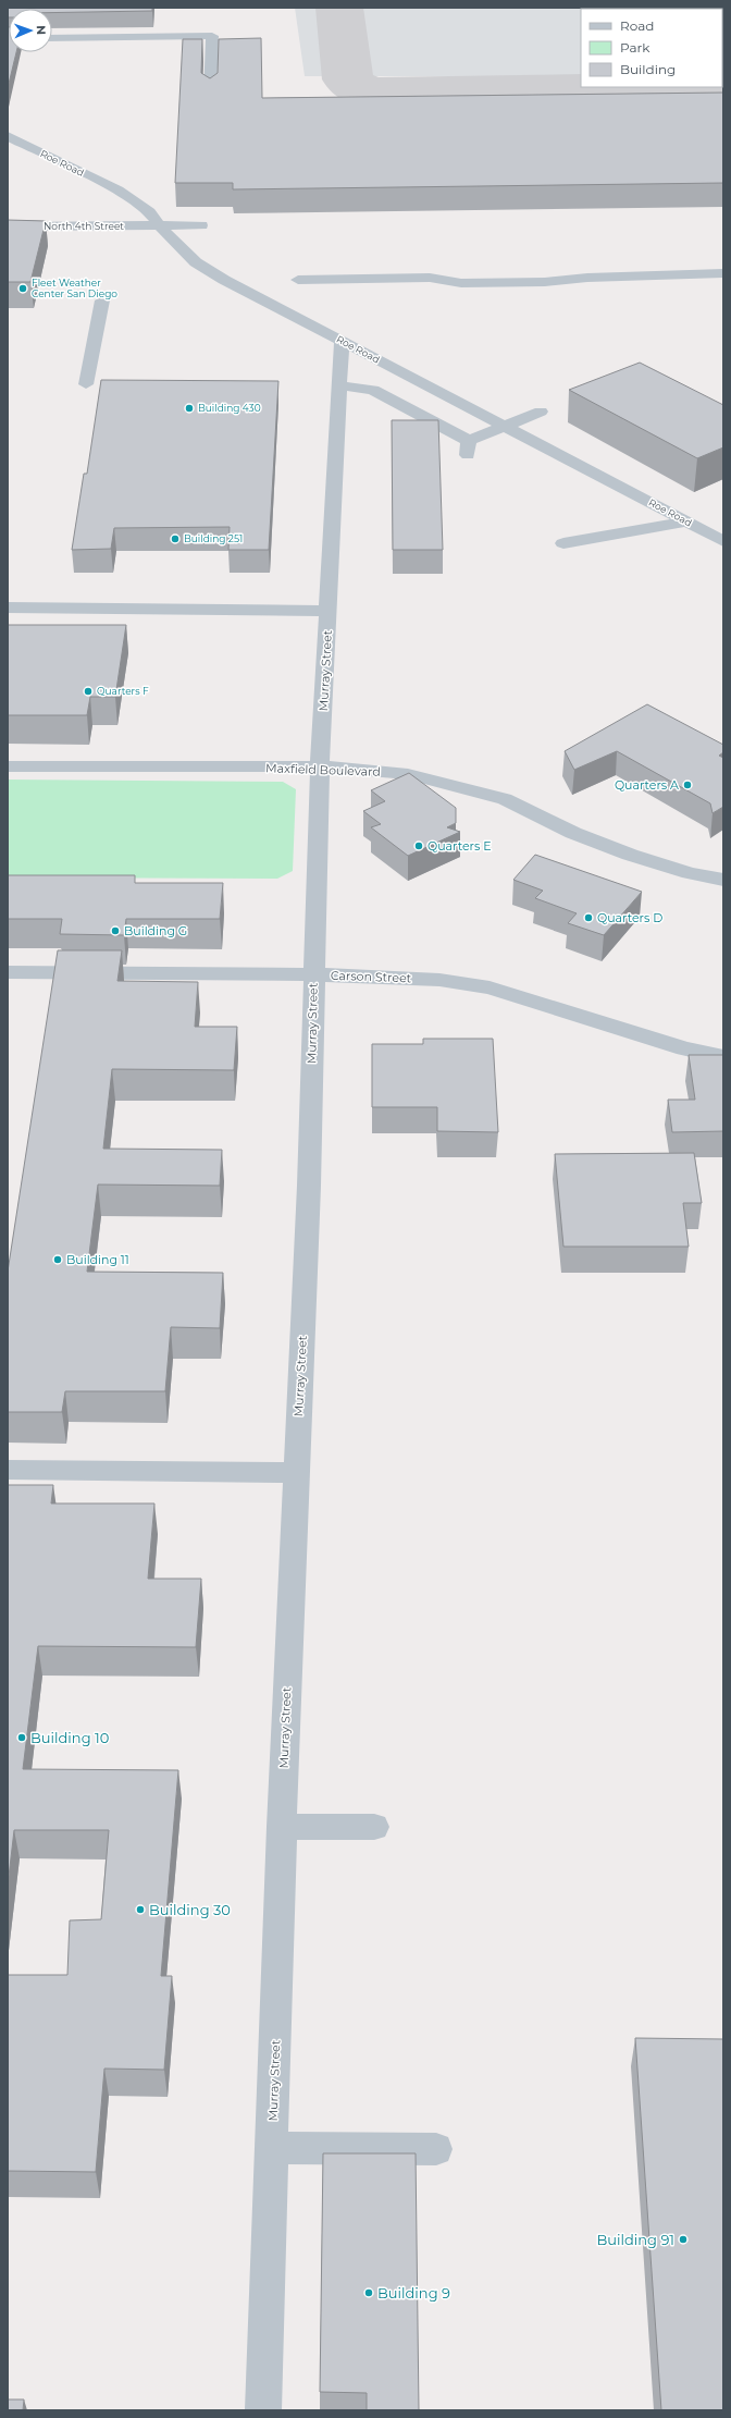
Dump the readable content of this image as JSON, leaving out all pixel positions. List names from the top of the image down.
{
  "streets": {
    "street": [
      "Roe Road",
      "North 4th Street",
      "Murray Street",
      "Maxfield Boulevard",
      "Carson Street"
    ]
  },
  "crossings": [
    ["Roe Road", "North 4th Street"],
    ["Roe Road", "Murray Street"],
    ["Murray Street", "Maxfield Boulevard"],
    ["Murray Street", "Carson Street"]
  ],
  "places": [
    "Fleet Weather Center San Diego",
    "Building 430",
    "Building 251",
    "Quarters F",
    "Quarters A",
    "Quarters E",
    "Quarters D",
    "Building G",
    "Building 11",
    "Building 10",
    "Building 30",
    "Building 91",
    "Building 9"
  ],
  "legend": ["Road", "Park", "Building"],
  "north": "right"
}
